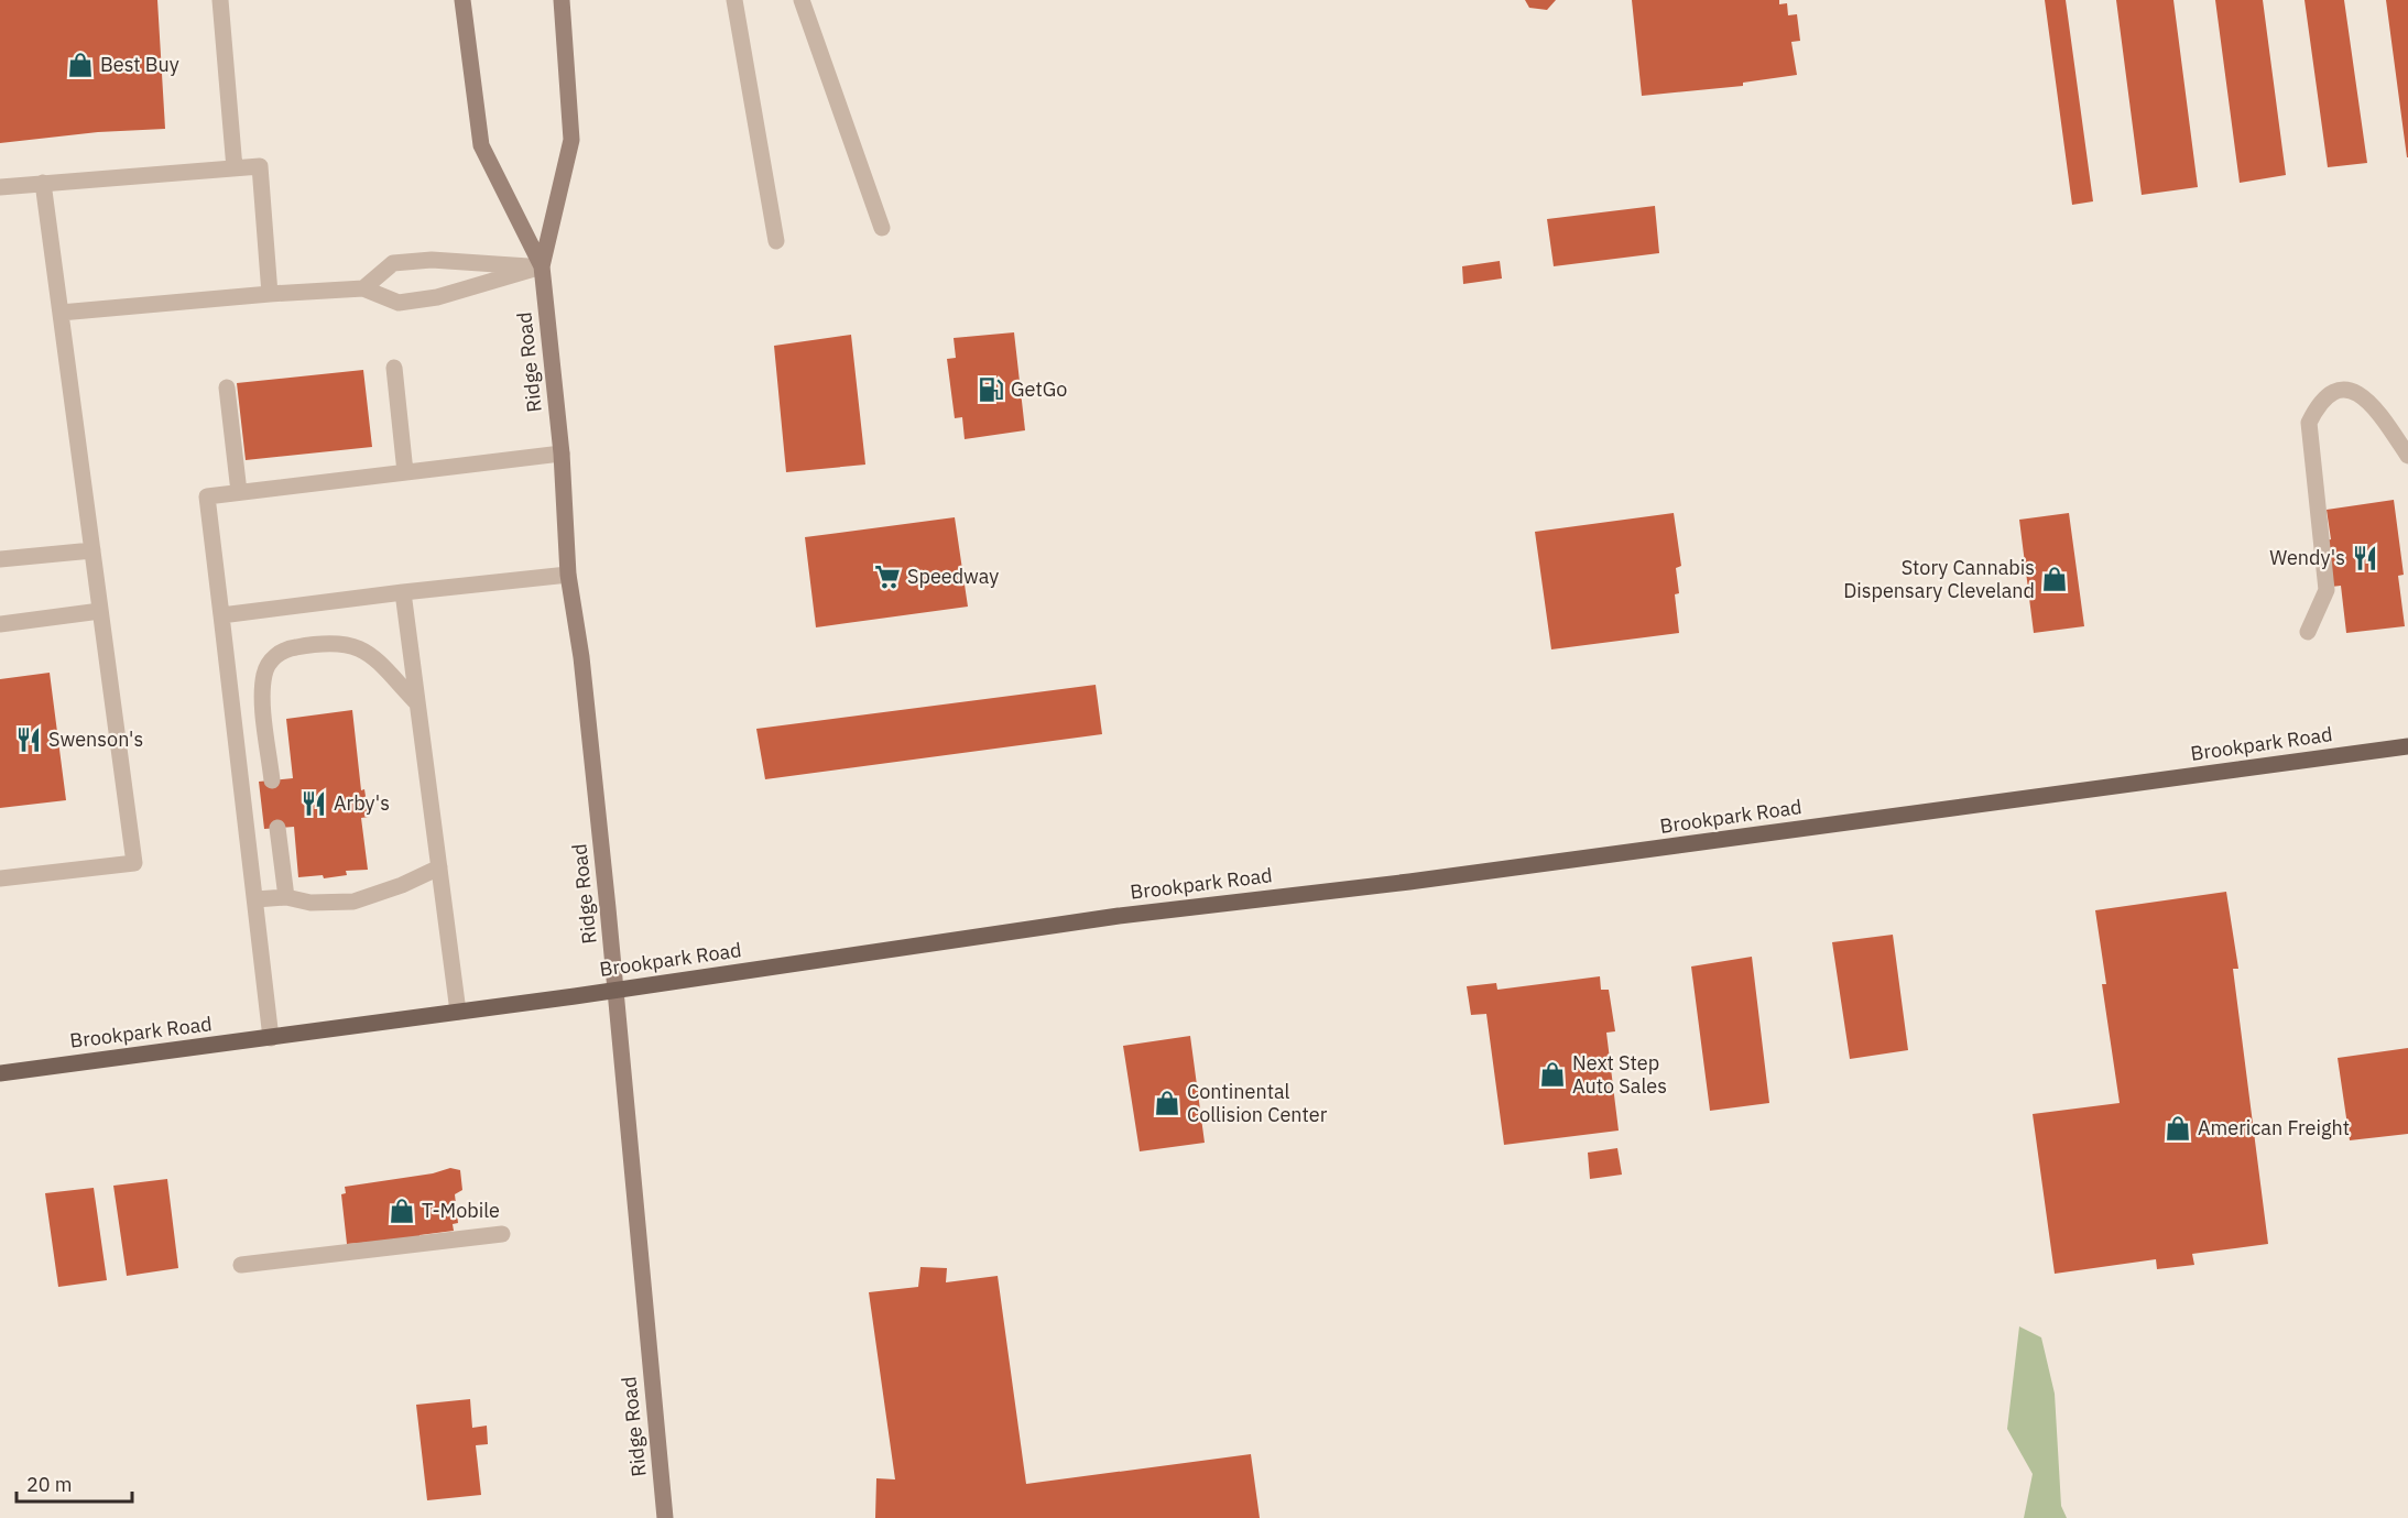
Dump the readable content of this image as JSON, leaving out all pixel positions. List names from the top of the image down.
{
  "streets": {
    "main road": ["Ridge Road", "Brookpark Road"]
  },
  "crossings": [
    ["Ridge Road", "Brookpark Road"]
  ],
  "places": {
    "shop": [
      "Best Buy",
      "Story Cannabis Dispensary Cleveland",
      "Next Step Auto Sales",
      "Continental Collision Center",
      "American Freight",
      "T-Mobile"
    ],
    "fuel station": ["GetGo"],
    "restaurant": ["Wendy's", "Swenson's", "Arby's"],
    "supermarket": ["Speedway"]
  },
  "scale_bar": "20 m"
}
